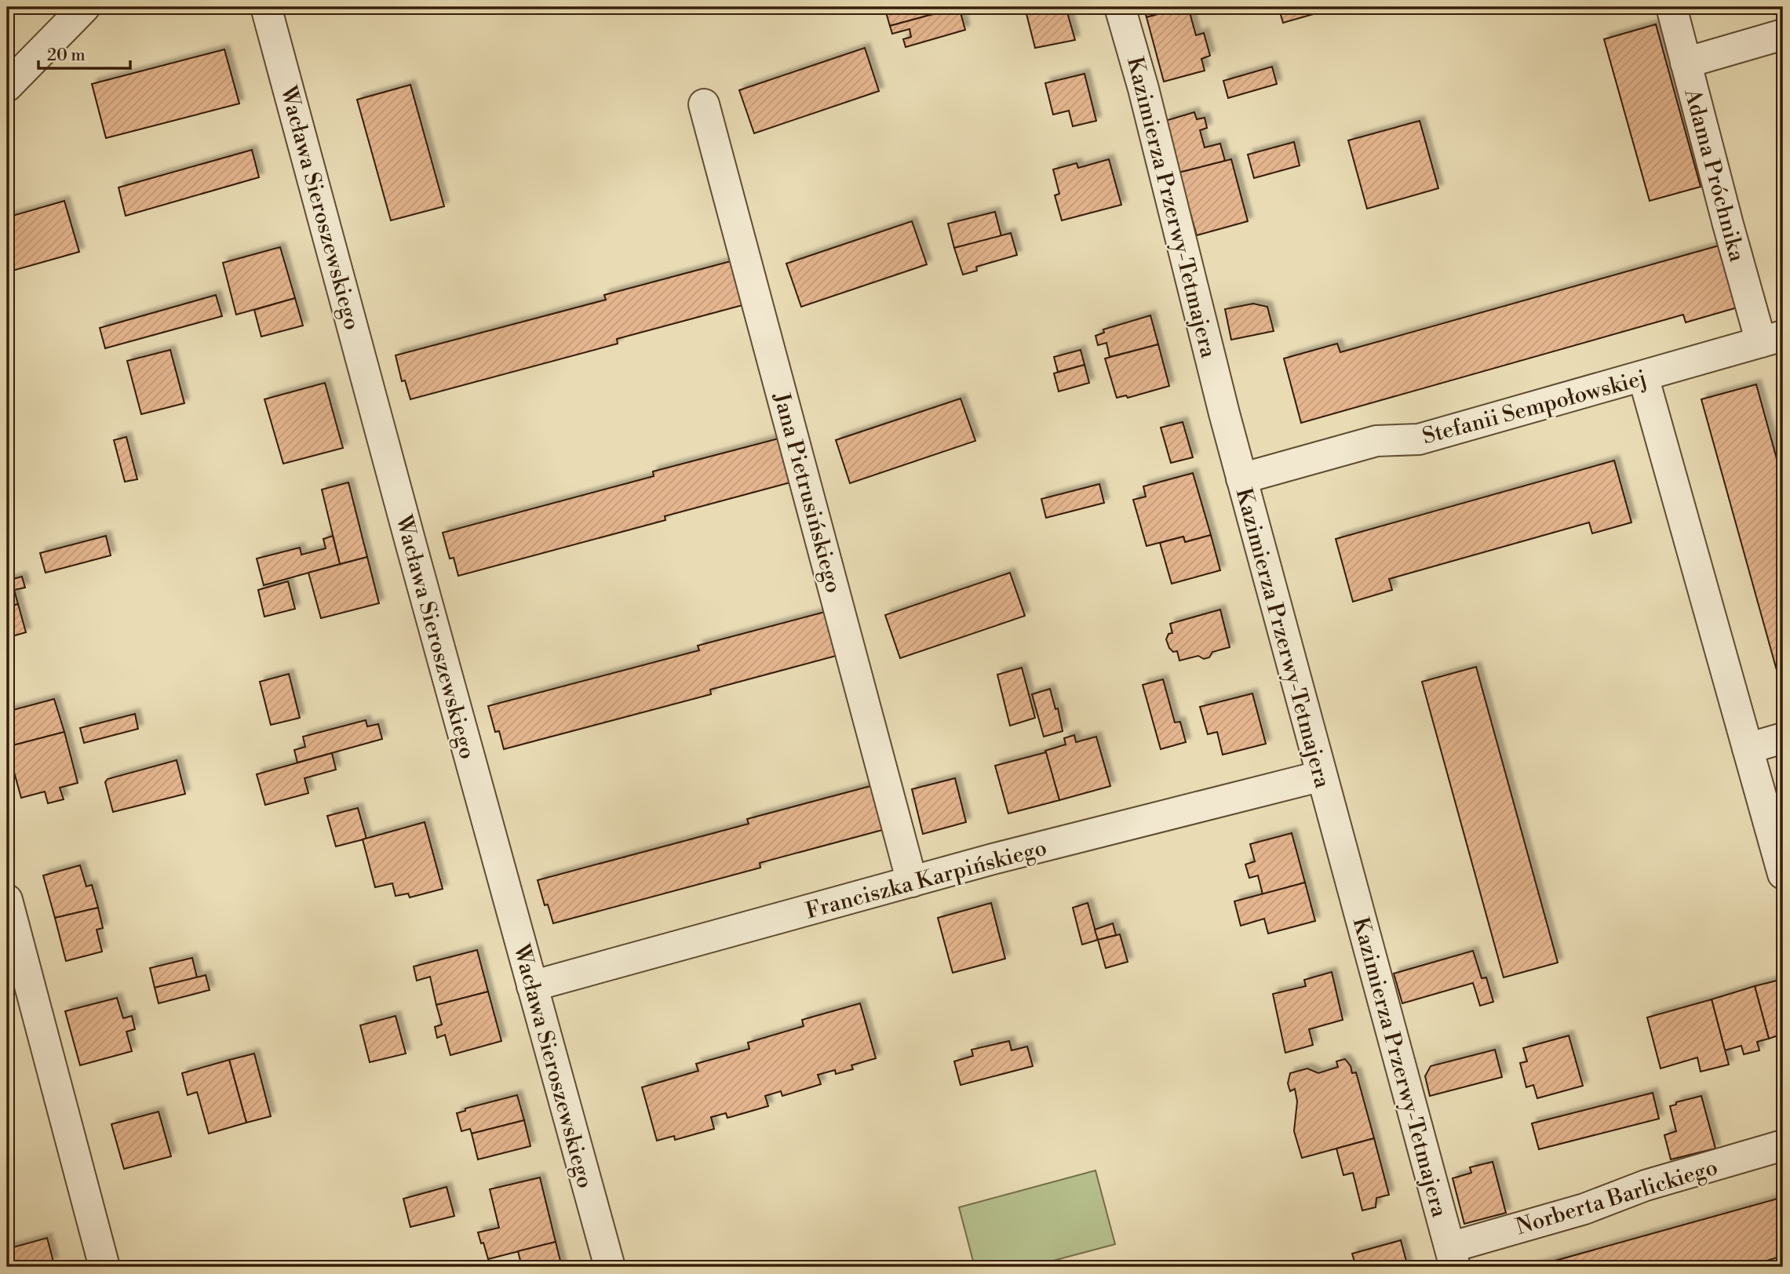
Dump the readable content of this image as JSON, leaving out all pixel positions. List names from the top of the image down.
{
  "streets": {
    "street": [
      "Adama Próchnika",
      "Kazimierza Przerwy-Tetmajera",
      "Wacława Sieroszewskiego",
      "Stefanii Sempołowskiej",
      "Jana Pietrusińskiego",
      "Franciszka Karpińskiego",
      "Norberta Barlickiego"
    ]
  },
  "crossings": [
    ["Adama Próchnika", "Stefanii Sempołowskiej"],
    ["Kazimierza Przerwy-Tetmajera", "Stefanii Sempołowskiej"],
    ["Kazimierza Przerwy-Tetmajera", "Franciszka Karpińskiego"],
    ["Kazimierza Przerwy-Tetmajera", "Norberta Barlickiego"],
    ["Wacława Sieroszewskiego", "Franciszka Karpińskiego"],
    ["Jana Pietrusińskiego", "Franciszka Karpińskiego"]
  ],
  "scale_bar": "20 m"
}
